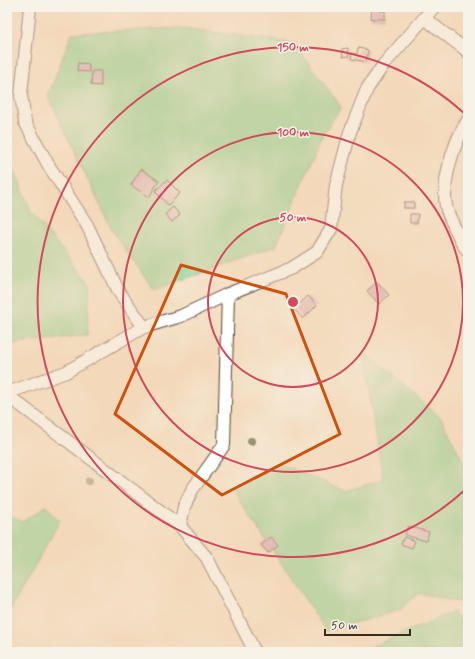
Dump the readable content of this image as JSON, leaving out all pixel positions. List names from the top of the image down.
{
  "scale_bar": "50 m",
  "rings": ["150 m", "100 m", "50 m"]
}
